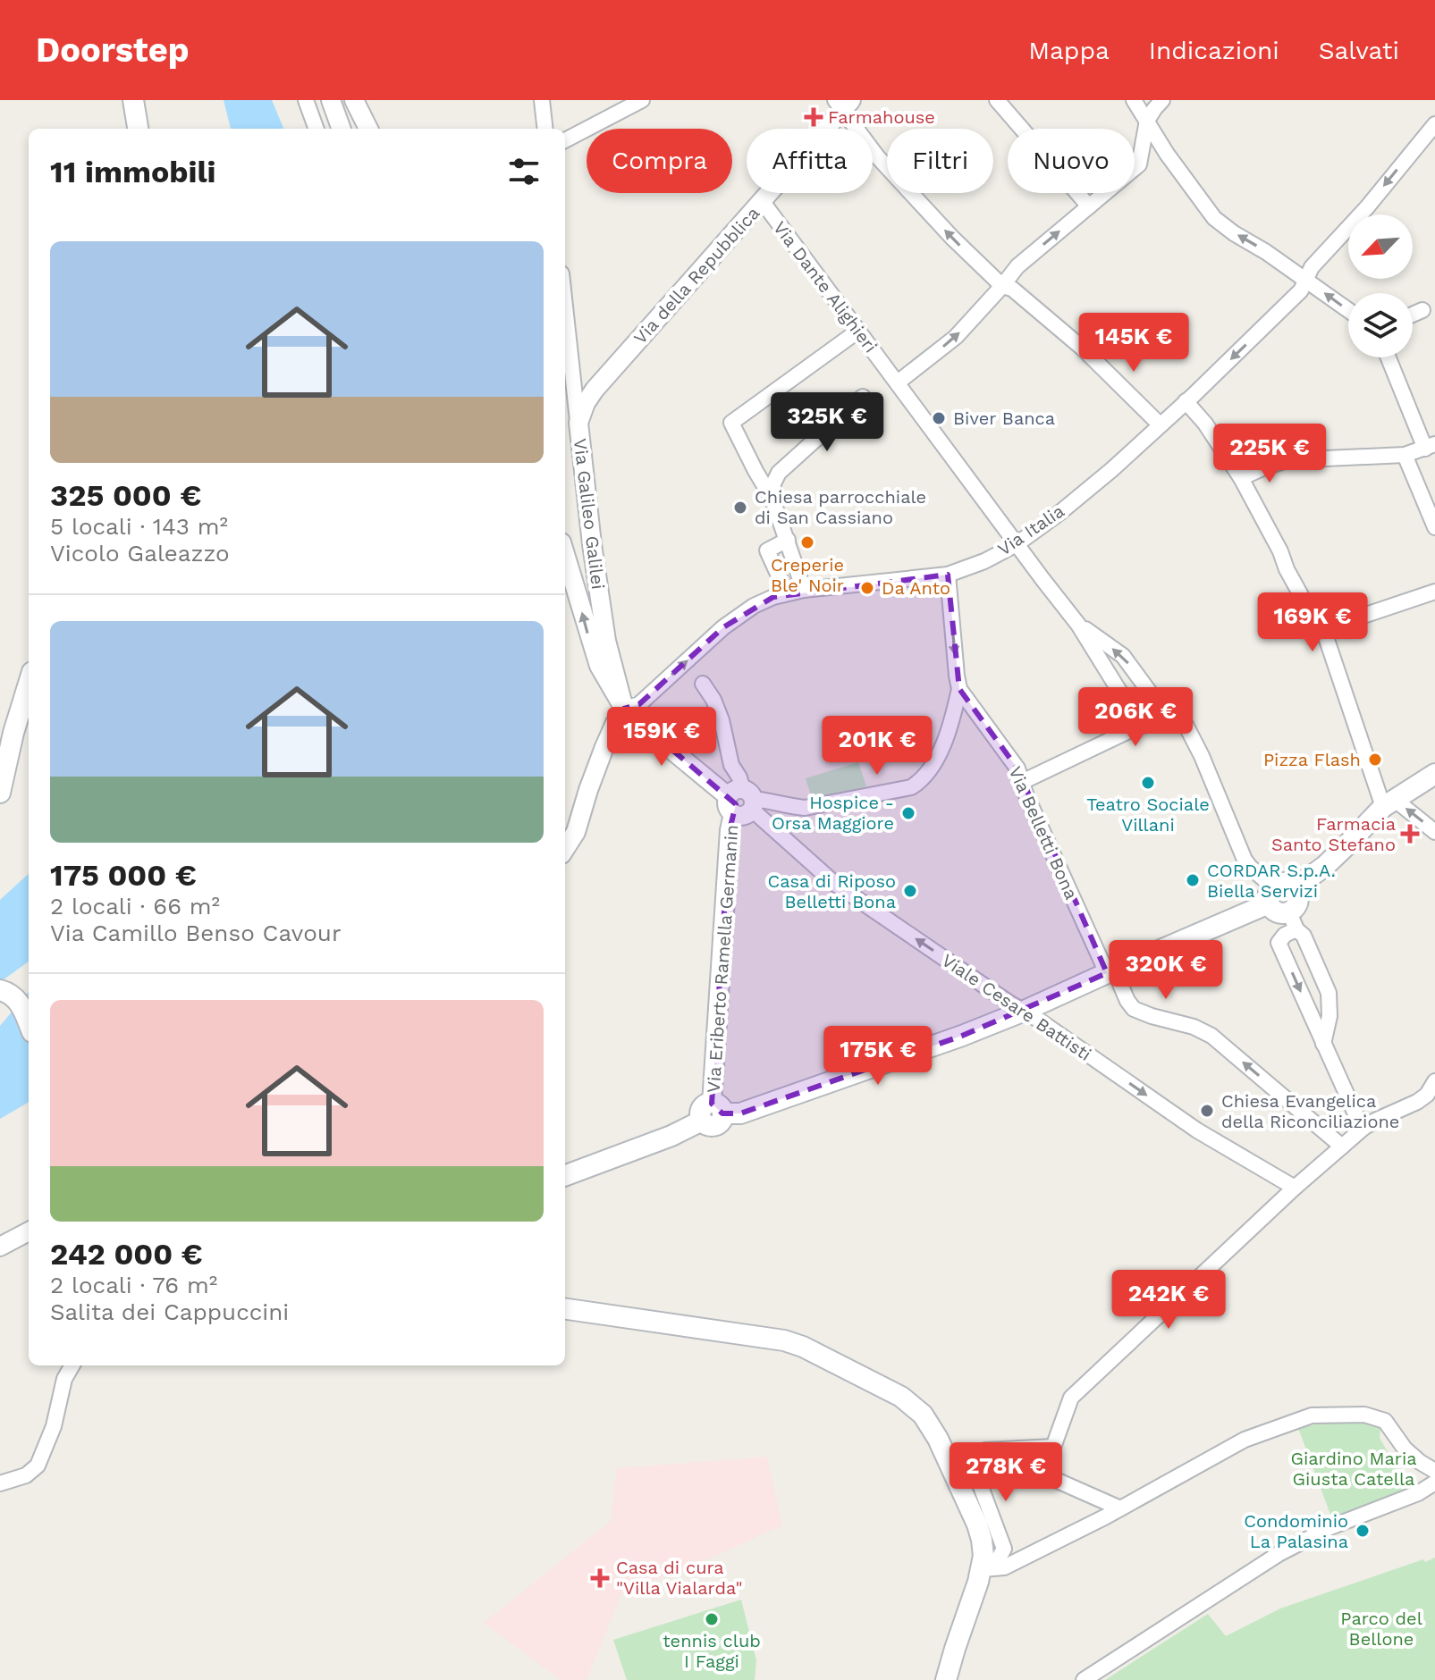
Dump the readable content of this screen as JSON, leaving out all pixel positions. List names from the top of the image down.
{
  "streets": {
    "street": [
      "Via della Repubblica",
      "Via Dante Alighieri",
      "Via Galileo Galilei",
      "Via Italia",
      "Via Belletti Bona",
      "Via Eriberto Ramella Germanin",
      "Viale Cesare Battisti"
    ]
  },
  "crossings": [
    ["Via della Repubblica", "Via Dante Alighieri"],
    ["Via della Repubblica", "Via Galileo Galilei"],
    ["Via Dante Alighieri", "Via Italia"],
    ["Via Galileo Galilei", "Via Italia"],
    ["Via Italia", "Via Belletti Bona"],
    ["Via Eriberto Ramella Germanin", "Viale Cesare Battisti"]
  ],
  "parks": ["Giardino Maria Giusta Catella", "Parco del Bellone"],
  "places": {
    "health": ["Farmahouse", "Farmacia Santo Stefano", "Casa di cura \"Villa Vialarda\""],
    "other": [
      "Biver Banca",
      "Chiesa parrocchiale di San Cassiano",
      "Creperie Ble' Noir",
      "Da Anto",
      "Pizza Flash",
      "Teatro Sociale Villani",
      "Hospice - Orsa Maggiore",
      "CORDAR S.p.A. Biella Servizi",
      "Casa di Riposo Belletti Bona",
      "Chiesa Evangelica della Riconciliazione",
      "Condominio La Palasina",
      "tennis club I Faggi"
    ]
  },
  "north": "bottom left",
  "page": {
    "header": "Doorstep",
    "nav": ["Mappa", "Indicazioni", "Salvati"],
    "chip": [
      "Compra",
      "Affitta",
      "Filtri",
      "Nuovo"
    ],
    "heading": "11 immobili",
    "list": [
      {
        "name": "325 000 €",
        "note": "5 locali · 143 m² · Vicolo Galeazzo"
      },
      {
        "name": "175 000 €",
        "note": "2 locali · 66 m² · Via Camillo Benso Cavour"
      },
      {
        "name": "242 000 €",
        "note": "2 locali · 76 m² · Salita dei Cappuccini"
      }
    ],
    "price": [
      "145K €",
      "325K €",
      "225K €",
      "169K €",
      "206K €",
      "159K €",
      "201K €",
      "320K €",
      "175K €",
      "242K €",
      "278K €"
    ]
  }
}
